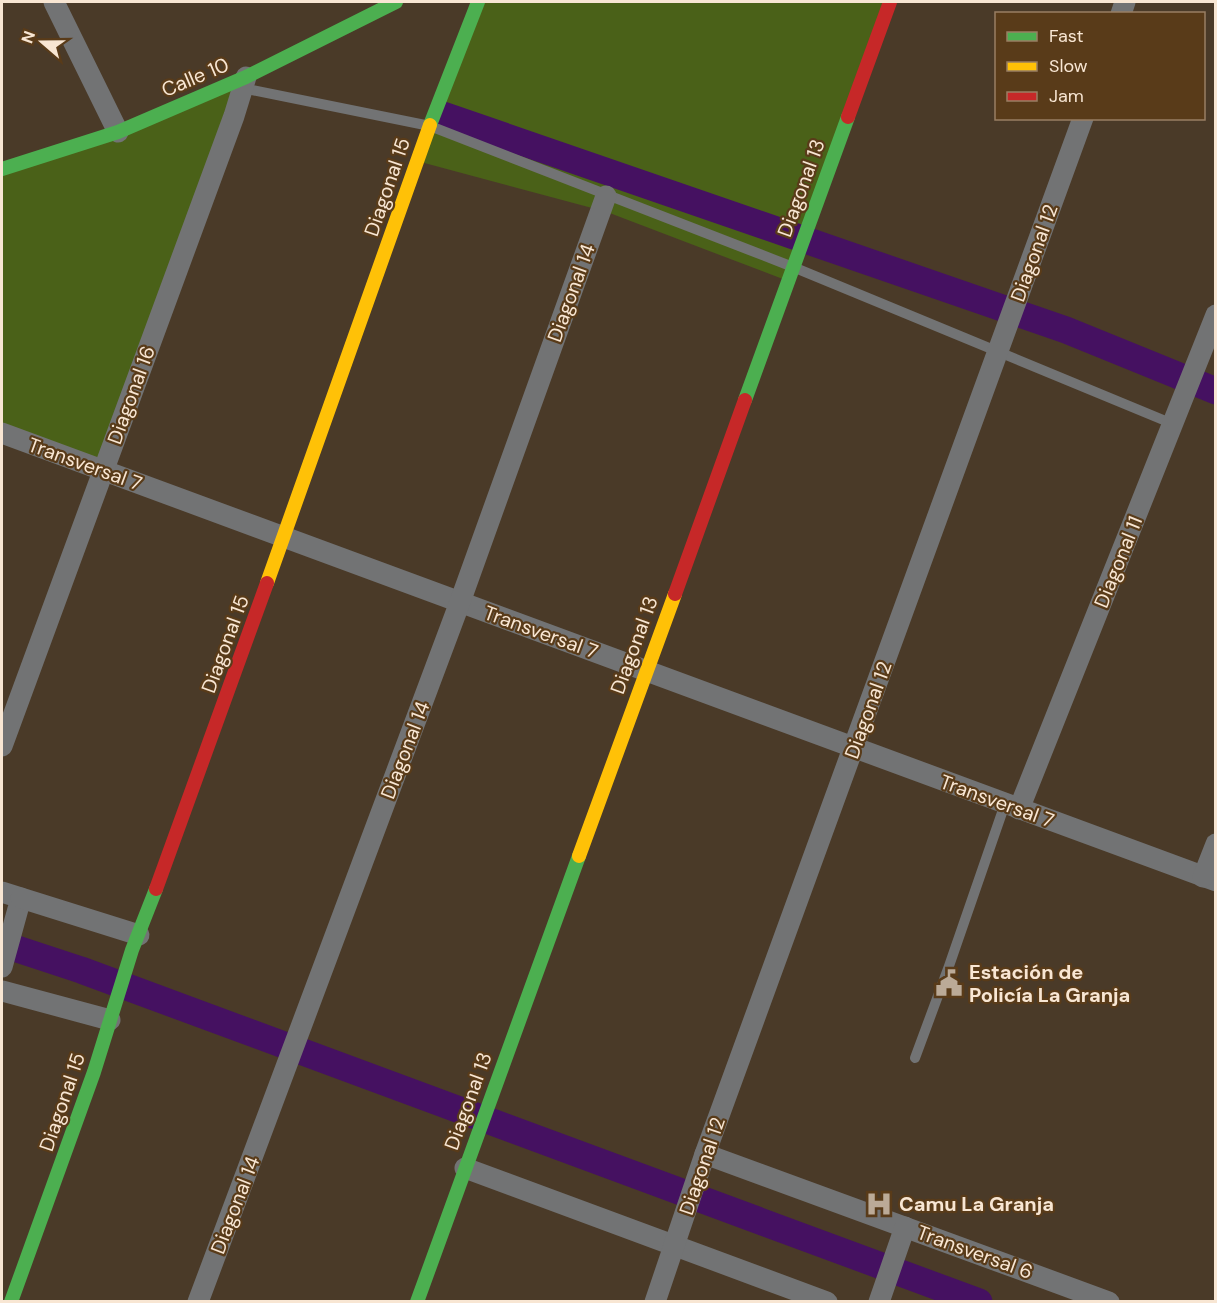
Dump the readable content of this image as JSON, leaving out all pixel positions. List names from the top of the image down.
{
  "streets": {
    "street": [
      "Calle 10",
      "Diagonal 15",
      "Diagonal 13",
      "Diagonal 12",
      "Diagonal 14",
      "Diagonal 16",
      "Transversal 7",
      "Diagonal 11",
      "Transversal 6"
    ]
  },
  "crossings": [
    ["Calle 10", "Diagonal 16"],
    ["Diagonal 15", "Transversal 7"],
    ["Diagonal 13", "Transversal 7"],
    ["Diagonal 12", "Transversal 7"],
    ["Diagonal 12", "Transversal 6"],
    ["Diagonal 14", "Transversal 7"],
    ["Diagonal 16", "Transversal 7"],
    ["Transversal 7", "Diagonal 11"]
  ],
  "places": {
    "public building": ["Estación de Policía La Granja"],
    "hospital": ["Camu La Granja"]
  },
  "legend": ["Fast", "Slow", "Jam"],
  "north": "left"
}
